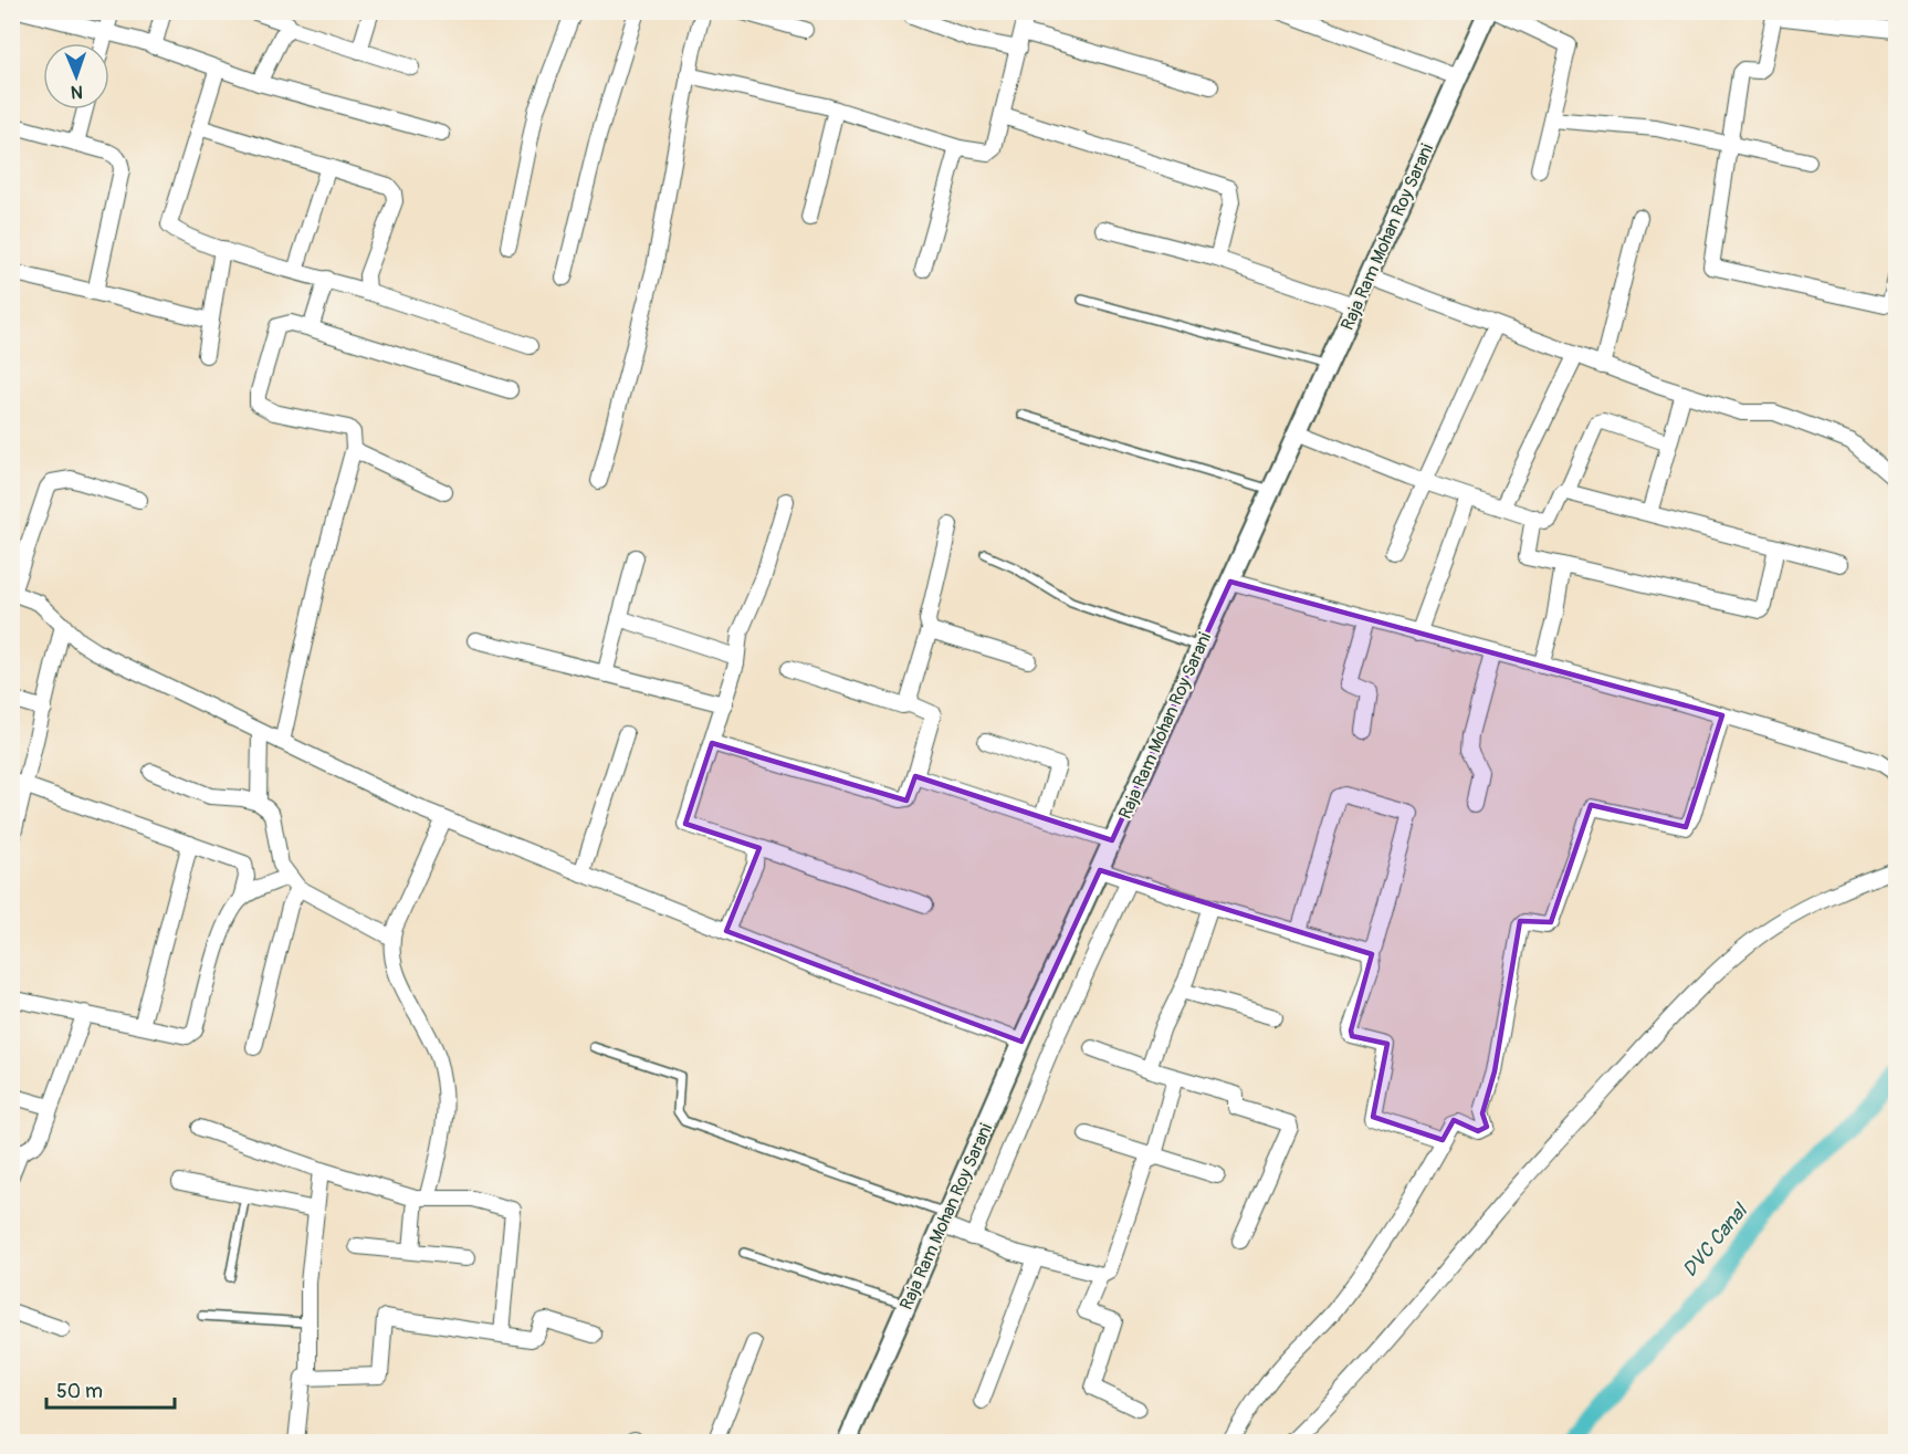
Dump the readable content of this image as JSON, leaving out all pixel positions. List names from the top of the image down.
{
  "streets": {
    "street": ["Raja Ram Mohan Roy Sarani"]
  },
  "water": ["DVC Canal"],
  "scale_bar": "50 m",
  "north": "bottom"
}
